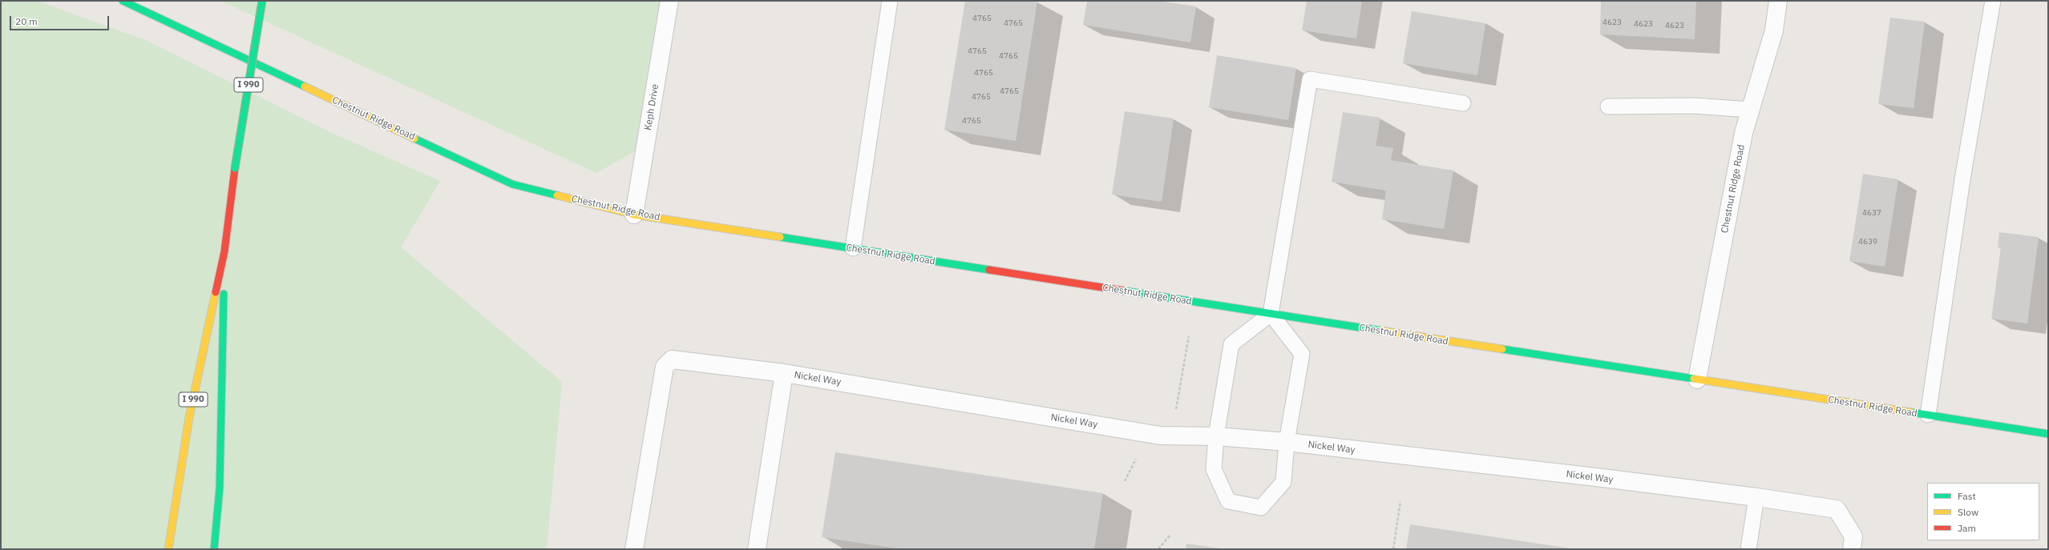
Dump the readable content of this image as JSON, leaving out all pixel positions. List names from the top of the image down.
{
  "streets": {
    "main road": ["I 990", "Chestnut Ridge Road"],
    "street": ["Keph Drive", "Nickel Way"]
  },
  "crossings": [
    ["Keph Drive", "Chestnut Ridge Road"]
  ],
  "house_numbers": [
    "4765",
    "4623",
    "4765",
    "4623",
    "4623",
    "4765",
    "4765",
    "4765",
    "4765",
    "4765",
    "4765",
    "4637",
    "4639"
  ],
  "legend": ["Fast", "Slow", "Jam"],
  "scale_bar": "20 m"
}
